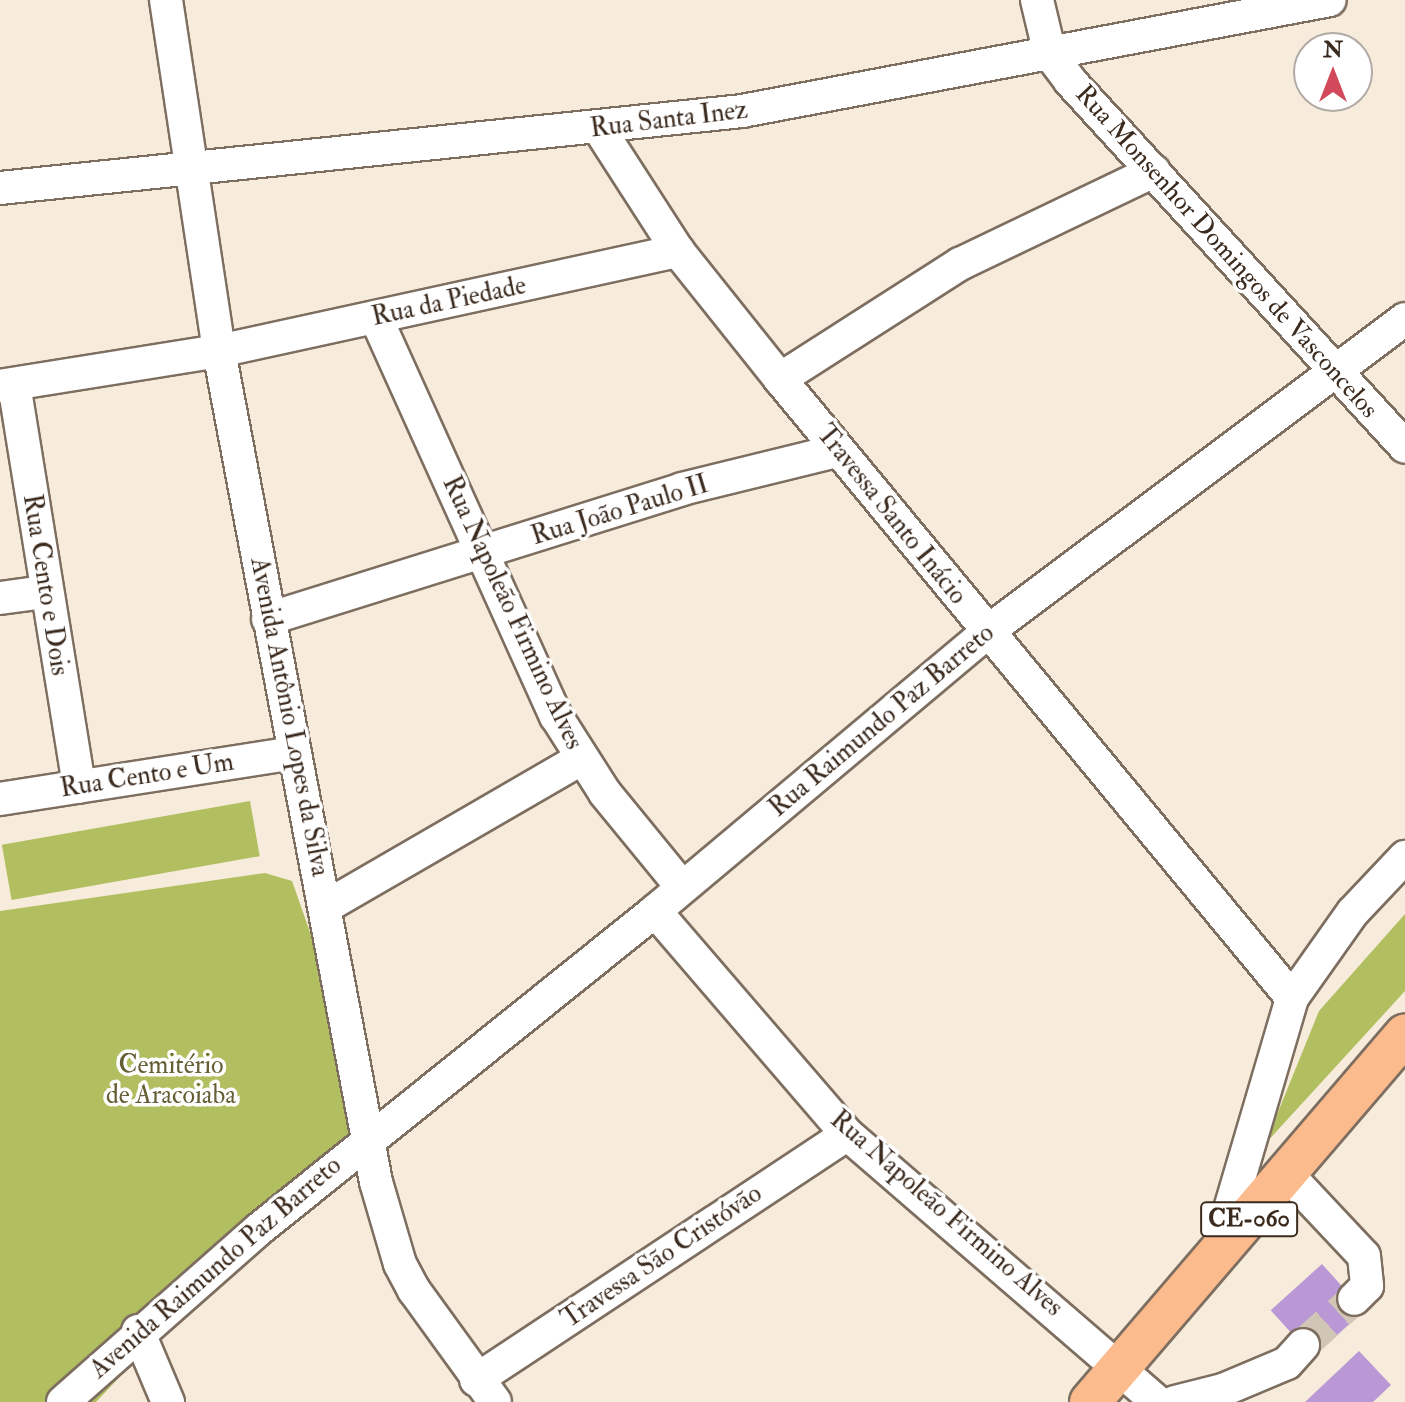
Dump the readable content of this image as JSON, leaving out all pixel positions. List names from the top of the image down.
{
  "streets": {
    "main road": ["CE-060"],
    "street": [
      "Rua Santa Inez",
      "Rua Monsenhor Domingos de Vasconcelos",
      "Rua da Piedade",
      "Rua João Paulo II",
      "Travessa Santo Inácio",
      "Rua Cento e Dois",
      "Rua Napoleão Firmino Alves",
      "Avenida Antônio Lopes da Silva",
      "Rua Raimundo Paz Barreto",
      "Rua Cento e Um",
      "Travessa São Cristóvão",
      "Avenida Raimundo Paz Barreto"
    ]
  },
  "crossings": [
    ["Rua Santa Inez", "Rua Monsenhor Domingos de Vasconcelos"],
    ["Rua Santa Inez", "Travessa Santo Inácio"],
    ["Rua Santa Inez", "Avenida Antônio Lopes da Silva"],
    ["Rua Monsenhor Domingos de Vasconcelos", "Rua Raimundo Paz Barreto"],
    ["Rua da Piedade", "Travessa Santo Inácio"],
    ["Rua da Piedade", "Rua Cento e Dois"],
    ["Rua da Piedade", "Rua Napoleão Firmino Alves"],
    ["Rua da Piedade", "Avenida Antônio Lopes da Silva"],
    ["Rua João Paulo II", "Travessa Santo Inácio"],
    ["Rua João Paulo II", "Rua Napoleão Firmino Alves"],
    ["Rua João Paulo II", "Avenida Antônio Lopes da Silva"],
    ["Travessa Santo Inácio", "Rua Raimundo Paz Barreto"],
    ["Rua Cento e Dois", "Rua Cento e Um"],
    ["Rua Napoleão Firmino Alves", "Rua Raimundo Paz Barreto"],
    ["Rua Napoleão Firmino Alves", "CE-060"],
    ["Rua Napoleão Firmino Alves", "Travessa São Cristóvão"],
    ["Avenida Antônio Lopes da Silva", "Rua Raimundo Paz Barreto"],
    ["Avenida Antônio Lopes da Silva", "Rua Cento e Um"],
    ["Avenida Antônio Lopes da Silva", "Travessa São Cristóvão"],
    ["Avenida Antônio Lopes da Silva", "Avenida Raimundo Paz Barreto"],
    ["Rua Raimundo Paz Barreto", "Avenida Raimundo Paz Barreto"]
  ],
  "parks": ["Cemitério de Aracoiaba"],
  "north": "top"
}
